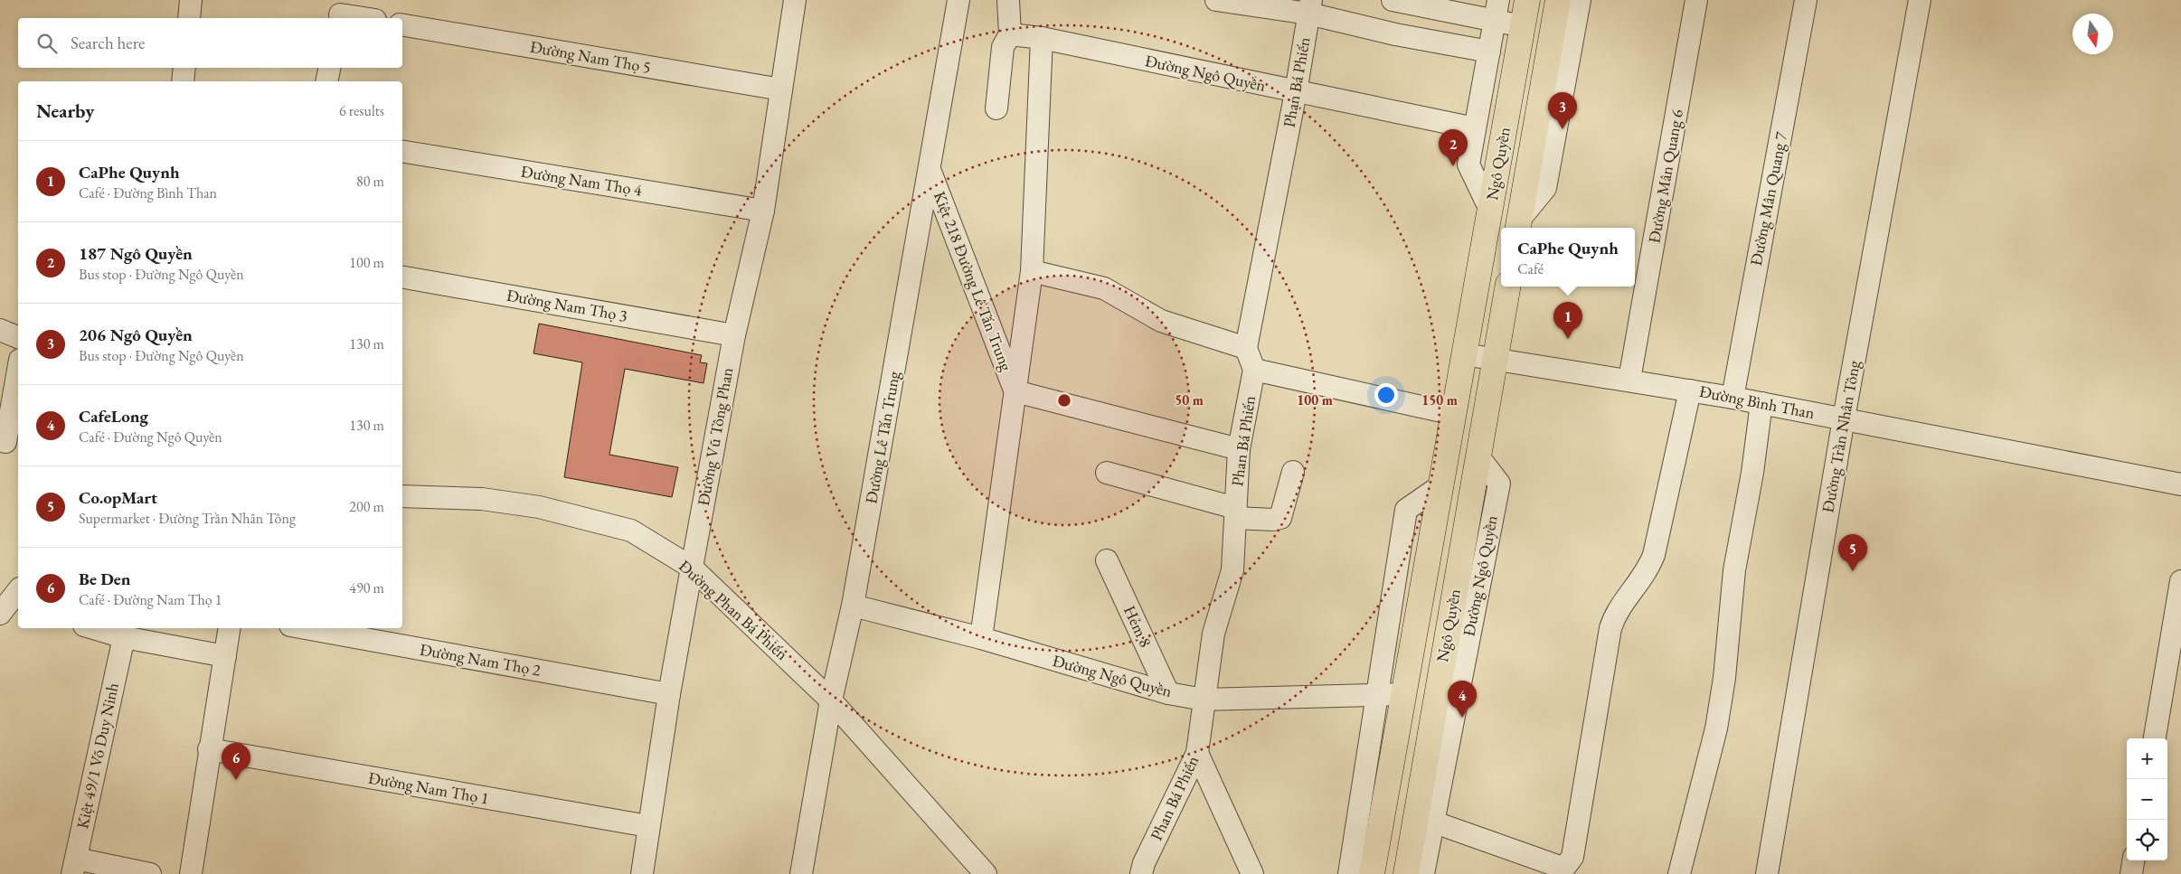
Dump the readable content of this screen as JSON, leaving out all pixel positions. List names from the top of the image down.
{
  "streets": {
    "highway": ["Ngô Quyền"],
    "street": [
      "Đường Nam Thọ 5",
      "Đường Ngô Quyền",
      "Phan Bá Phiến",
      "Đường Mân Quang 6",
      "Đường Nam Thọ 4",
      "Đường Mân Quang 7",
      "Kiệt 218 Đường Lê Tấn Trung",
      "Đường Nam Thọ 3",
      "Đường Bình Than",
      "Đường Vũ Tông Phan",
      "Đường Trần Nhân Tông",
      "Đường Lê Tấn Trung",
      "Đường Phan Bá Phiến",
      "Hẻm 8",
      "Đường Nam Thọ 2",
      "Kiệt 49/1 Võ Duy Ninh",
      "Đường Nam Thọ 1"
    ]
  },
  "crossings": [
    ["Đường Nam Thọ 5", "Đường Vũ Tông Phan"],
    ["Đường Ngô Quyền", "Phan Bá Phiến"],
    ["Đường Ngô Quyền", "Ngô Quyền"],
    ["Đường Ngô Quyền", "Đường Lê Tấn Trung"],
    ["Đường Ngô Quyền", "Hẻm 8"],
    ["Ngô Quyền", "Đường Bình Than"],
    ["Đường Mân Quang 6", "Đường Bình Than"],
    ["Đường Nam Thọ 4", "Đường Vũ Tông Phan"],
    ["Đường Mân Quang 7", "Đường Bình Than"],
    ["Kiệt 218 Đường Lê Tấn Trung", "Đường Lê Tấn Trung"],
    ["Đường Nam Thọ 3", "Đường Vũ Tông Phan"],
    ["Đường Bình Than", "Đường Trần Nhân Tông"],
    ["Đường Vũ Tông Phan", "Đường Phan Bá Phiến"],
    ["Đường Vũ Tông Phan", "Đường Nam Thọ 2"],
    ["Đường Vũ Tông Phan", "Đường Nam Thọ 1"],
    ["Đường Lê Tấn Trung", "Đường Phan Bá Phiến"]
  ],
  "north": "bottom",
  "page": {
    "search": "Search here",
    "heading": ["Nearby", "6 results"],
    "pins": [
      "3",
      "2",
      "1",
      "5",
      "4",
      "6"
    ],
    "list": [
      {
        "mark": "1",
        "name": "CaPhe Quynh",
        "note": "Café · Đường Bình Than",
        "value": "80 m"
      },
      {
        "mark": "2",
        "name": "187 Ngô Quyền",
        "note": "Bus stop · Đường Ngô Quyền",
        "value": "100 m"
      },
      {
        "mark": "3",
        "name": "206 Ngô Quyền",
        "note": "Bus stop · Đường Ngô Quyền",
        "value": "130 m"
      },
      {
        "mark": "4",
        "name": "CafeLong",
        "note": "Café · Đường Ngô Quyền",
        "value": "130 m"
      },
      {
        "mark": "5",
        "name": "Co.opMart",
        "note": "Supermarket · Đường Trần Nhân Tông",
        "value": "200 m"
      },
      {
        "mark": "6",
        "name": "Be Den",
        "note": "Café · Đường Nam Thọ 1",
        "value": "490 m"
      }
    ],
    "popup": ["CaPhe Quynh", "Café"],
    "map_buttons": ["+", "−"]
  },
  "rings": ["50 m", "100 m", "150 m"]
}
